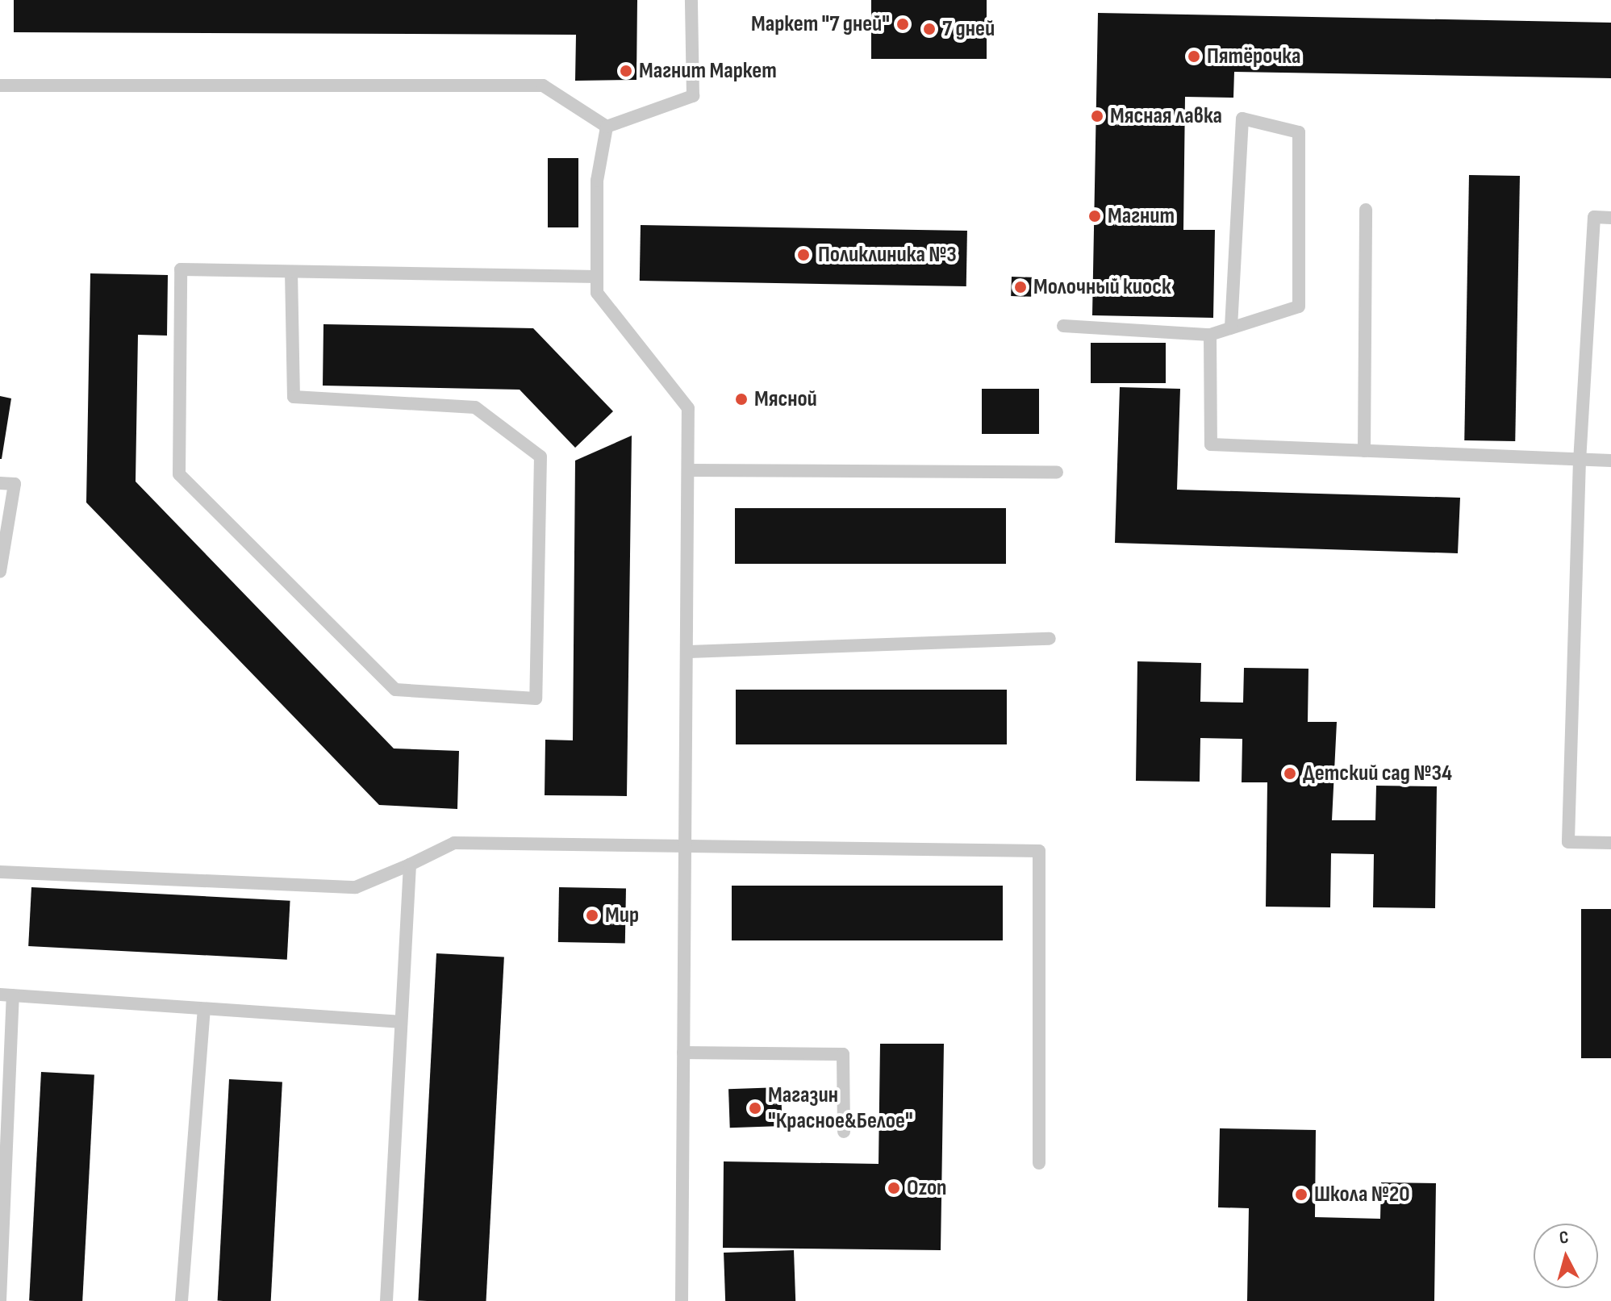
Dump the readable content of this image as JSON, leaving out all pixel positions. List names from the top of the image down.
{
  "places": [
    "Маркет \"7 дней\"",
    "7 дней",
    "Пятёрочка",
    "Магнит Маркет",
    "Мясная лавка",
    "Магнит",
    "Поликлиника №3",
    "Молочный киоск",
    "Мясной",
    "Детский сад №34",
    "Мир",
    "Магазин \"Красное&Белое\"",
    "Ozon",
    "Школа №20"
  ],
  "north": "top"
}
